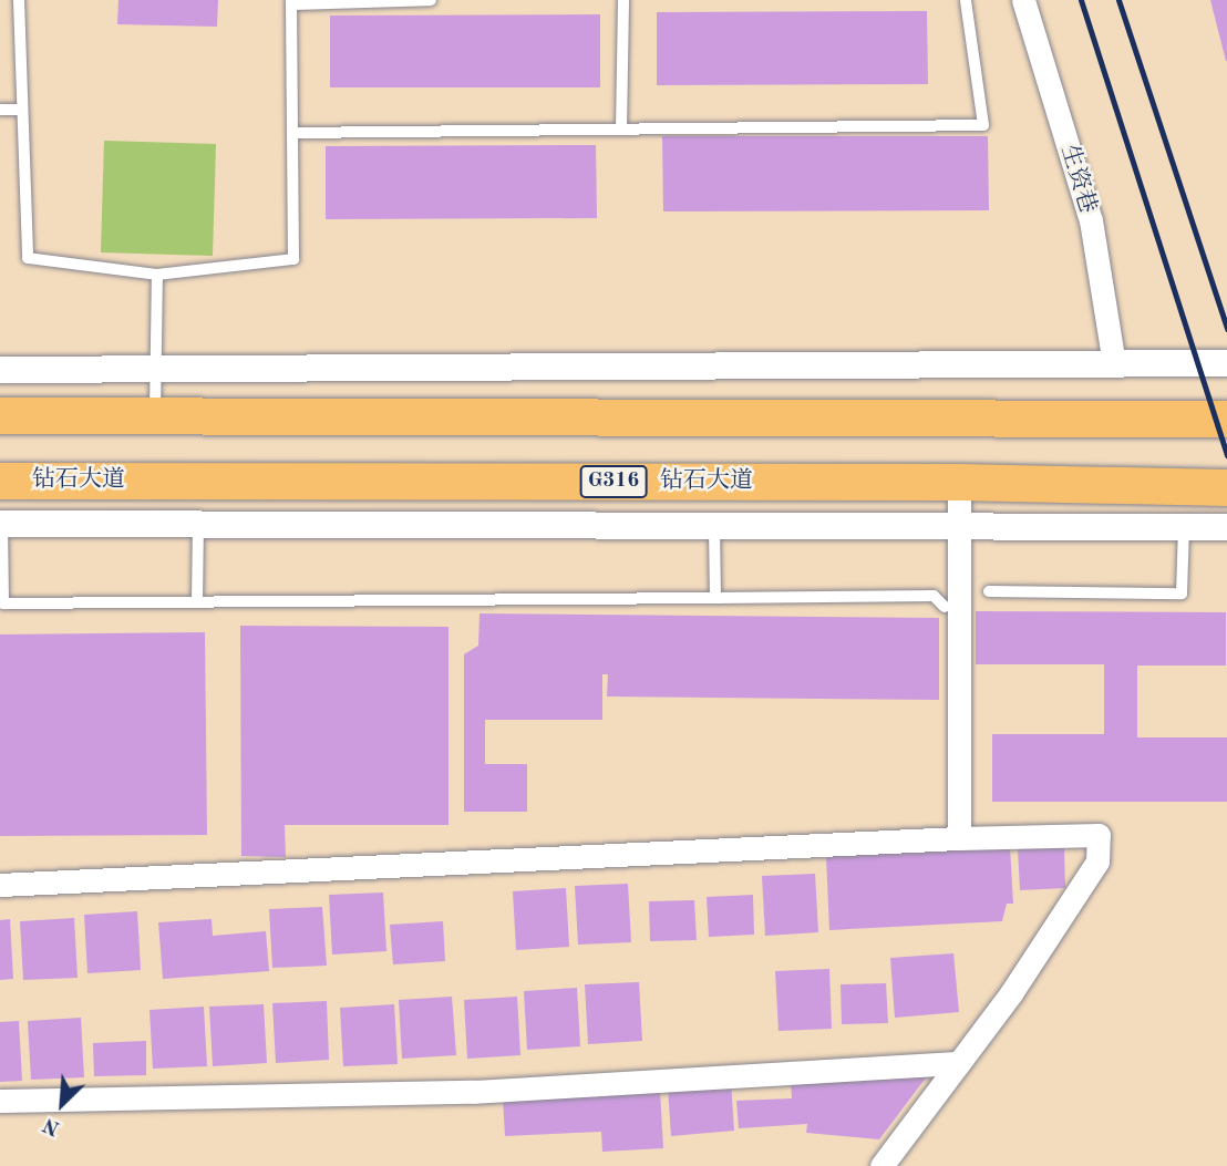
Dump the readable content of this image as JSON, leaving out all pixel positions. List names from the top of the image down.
{
  "streets": {
    "highway": ["钻石大道", "G316"],
    "street": ["生资巷"]
  },
  "north": "bottom left"
}
